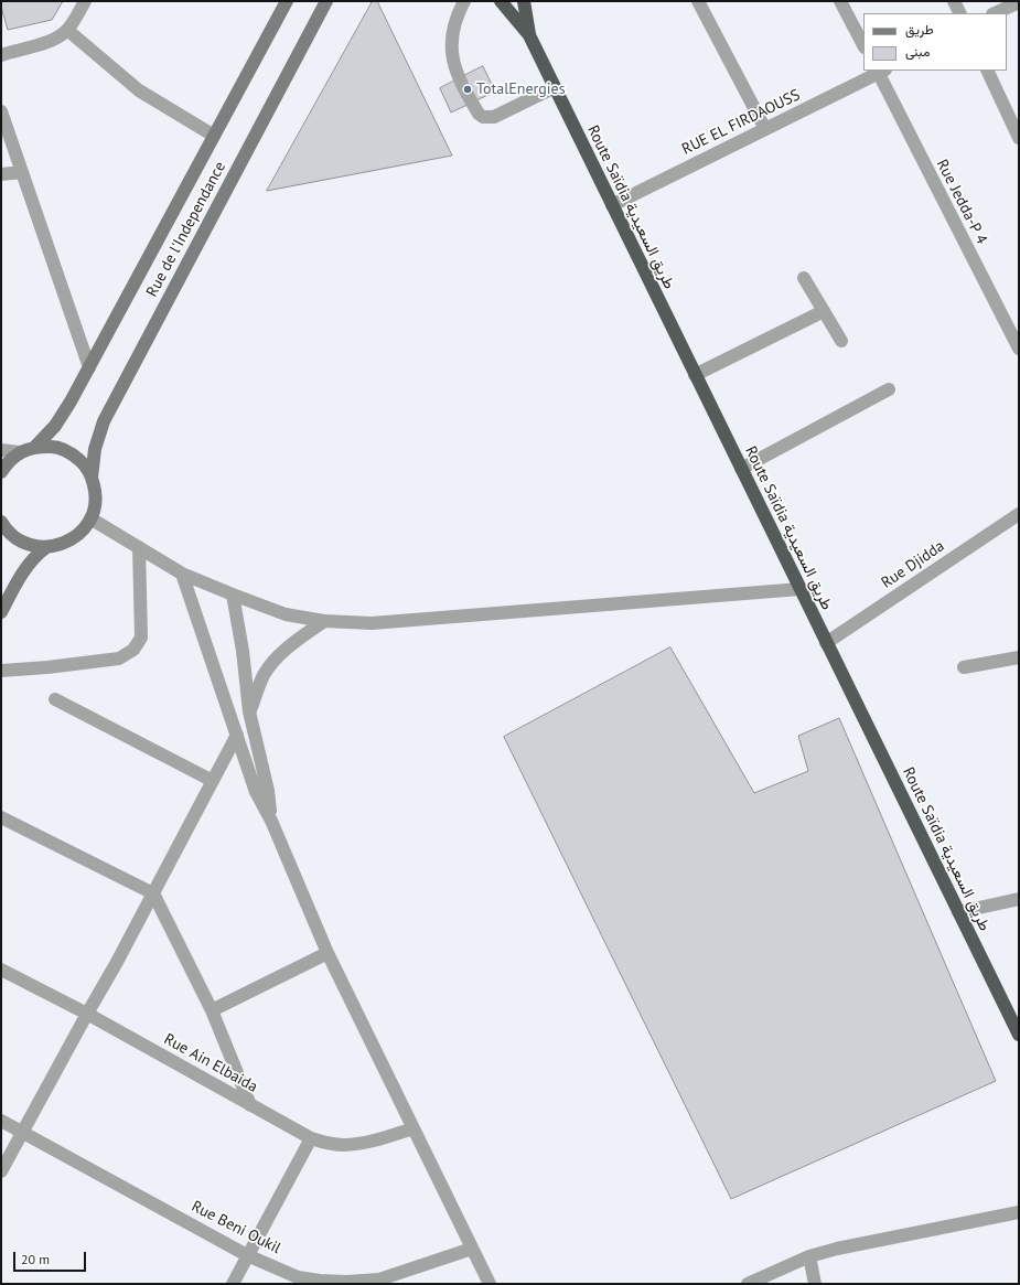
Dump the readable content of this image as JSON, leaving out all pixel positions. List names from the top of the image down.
{
  "streets": {
    "highway": ["Route Saïdia طريق السعيدية"],
    "main road": ["Rue de l'Independance"],
    "street": [
      "RUE EL FIRDAOUSS",
      "Rue Jedda-P 4",
      "Rue Djidda",
      "Rue Ain Elbaida",
      "Rue Beni Oukil"
    ]
  },
  "crossings": [
    ["RUE EL FIRDAOUSS", "Rue Jedda-P 4"],
    ["RUE EL FIRDAOUSS", "Route Saïdia طريق السعيدية"],
    ["Route Saïdia طريق السعيدية", "Rue Djidda"]
  ],
  "places": ["TotalEnergies"],
  "legend": ["طريق", "مبنى"],
  "scale_bar": "20 m"
}
